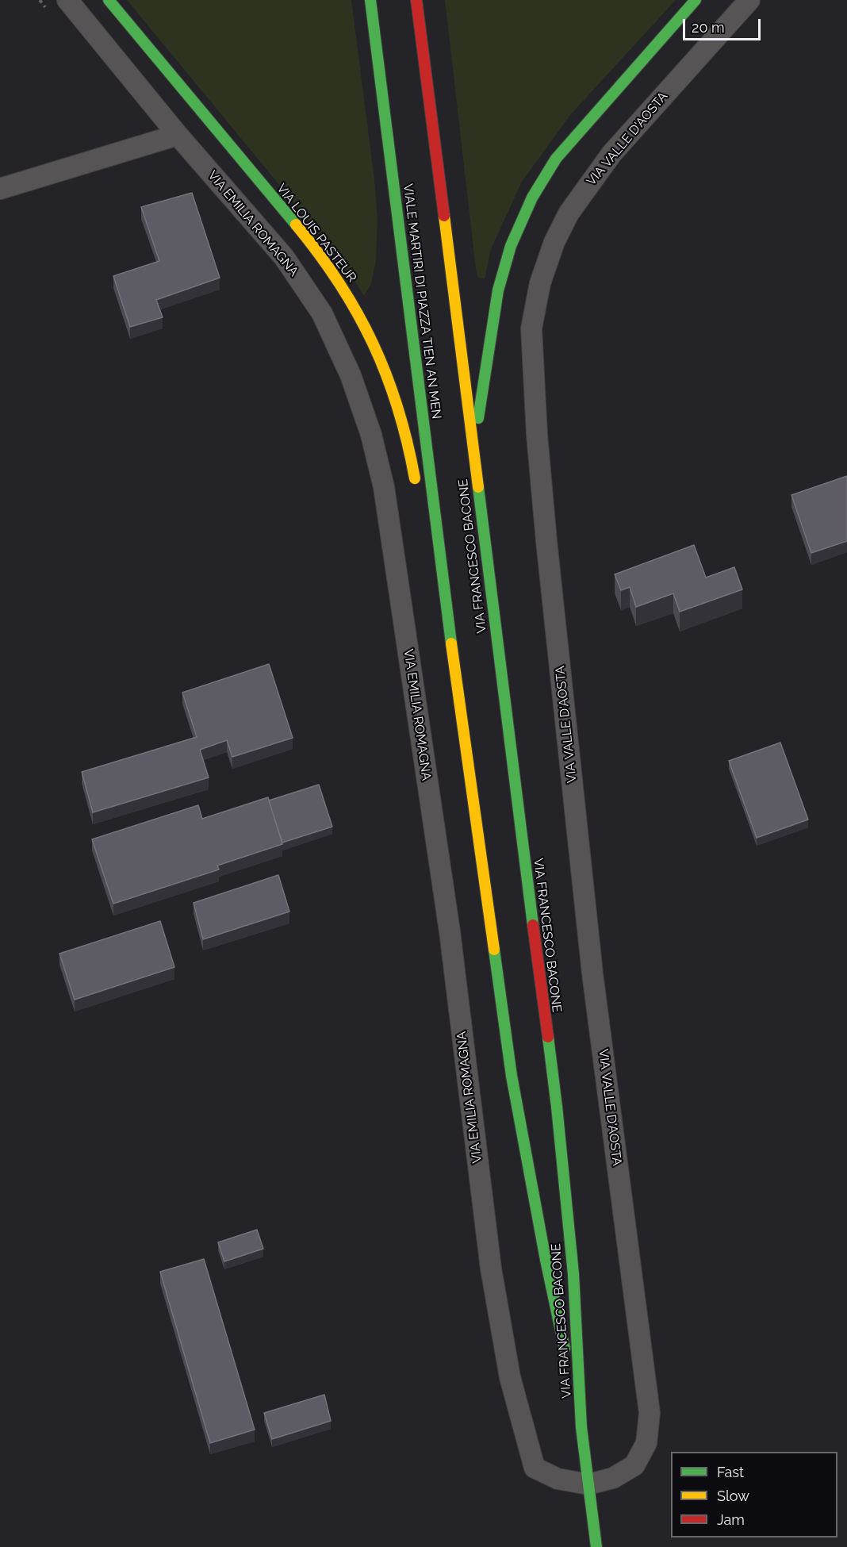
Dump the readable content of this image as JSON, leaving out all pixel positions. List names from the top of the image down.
{
  "streets": {
    "main road": ["VIA LOUIS PASTEUR", "VIALE MARTIRI DI PIAZZA TIEN AN MEN", "VIA FRANCESCO BACONE"],
    "street": ["VIA VALLE D'AOSTA", "VIA EMILIA ROMAGNA"]
  },
  "crossings": [
    ["VIA VALLE D'AOSTA", "VIA EMILIA ROMAGNA"],
    ["VIA VALLE D'AOSTA", "VIA FRANCESCO BACONE"],
    ["VIA EMILIA ROMAGNA", "VIA FRANCESCO BACONE"],
    ["VIALE MARTIRI DI PIAZZA TIEN AN MEN", "VIA FRANCESCO BACONE"]
  ],
  "legend": ["Fast", "Slow", "Jam"],
  "scale_bar": "20 m"
}
